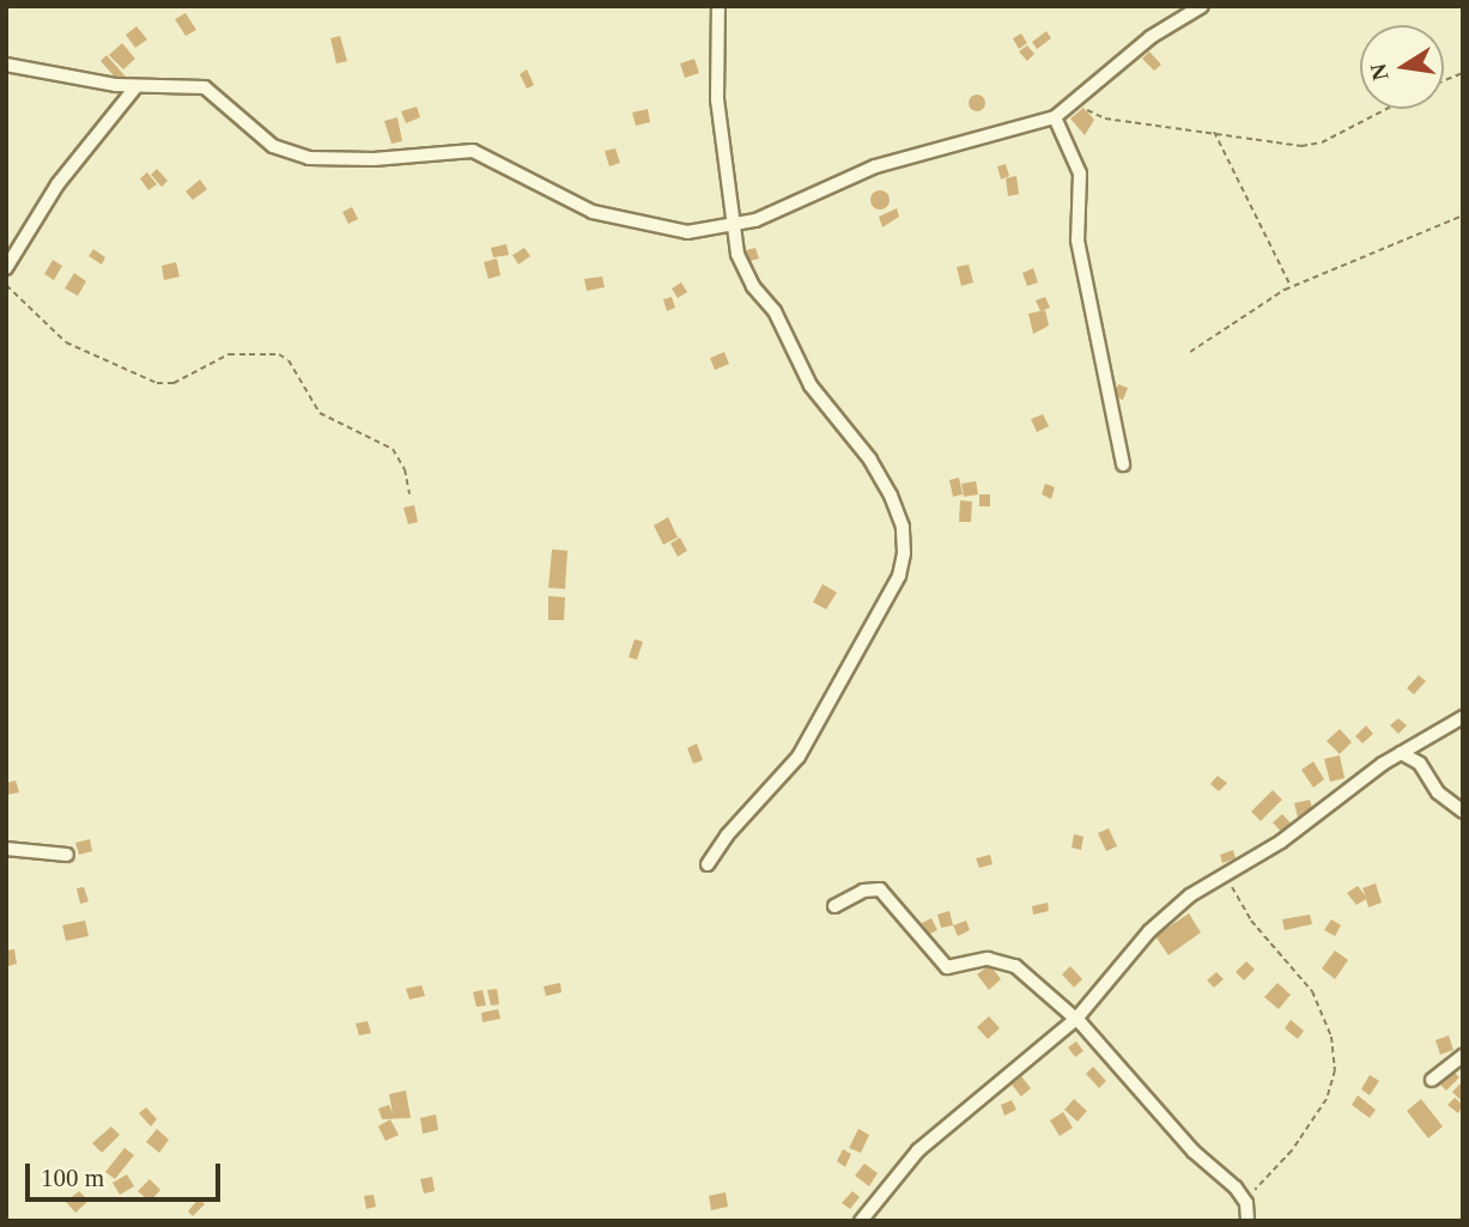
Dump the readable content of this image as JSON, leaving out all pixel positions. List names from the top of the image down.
{
  "scale_bar": "100 m",
  "north": "left"
}
